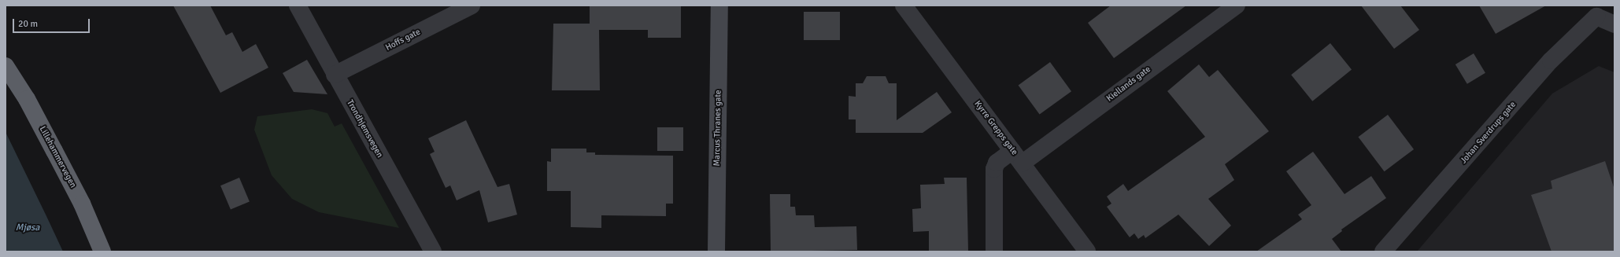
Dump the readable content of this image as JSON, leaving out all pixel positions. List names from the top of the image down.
{
  "streets": {
    "highway": ["Lillehammervegen"],
    "main road": ["Marcus Thranes gate"],
    "street": [
      "Hoffs gate",
      "Kiellands gate",
      "Kyrre Grepps gate",
      "Trondhjemsvegen",
      "Johan Sverdrups gate"
    ]
  },
  "crossings": [
    ["Hoffs gate", "Trondhjemsvegen"],
    ["Kiellands gate", "Kyrre Grepps gate"]
  ],
  "water": ["Mjøsa"],
  "scale_bar": "20 m"
}
